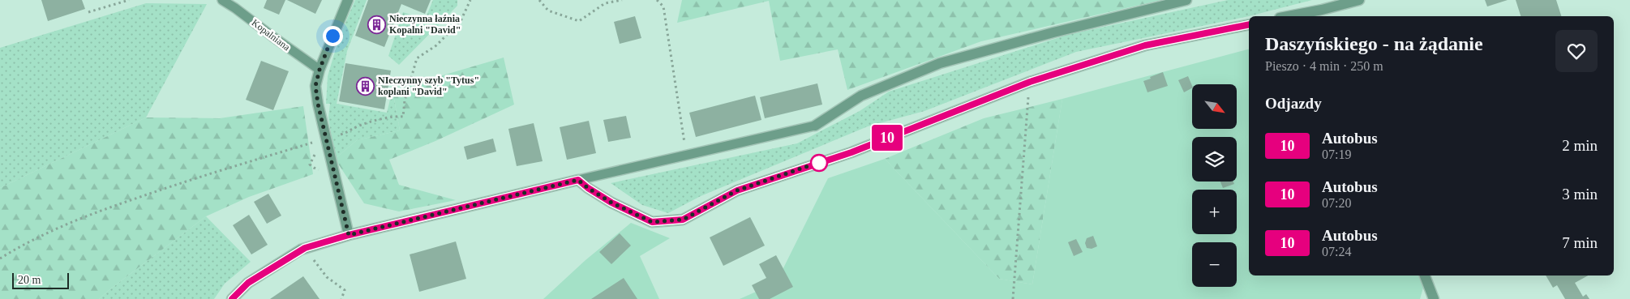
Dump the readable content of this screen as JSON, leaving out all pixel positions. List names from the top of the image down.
{
  "streets": {
    "lane": ["Kopalniana"]
  },
  "places": {
    "building": ["Nieczynna łaźnia Kopalni \"David\"", "NIeczynny szyb \"Tytus\" koplani \"David\""]
  },
  "lines": ["bus line 10"],
  "scale_bar": "20 m",
  "north": "bottom right",
  "page": {
    "on_map": "10",
    "heading": [
      ["Daszyńskiego - na żądanie", "Pieszo · 4 min · 250 m"],
      "Odjazdy"
    ],
    "map_buttons": ["+", "−"],
    "list": [
      {
        "mark": "10",
        "name": "Autobus",
        "note": "07:19",
        "value": "2 min"
      },
      {
        "mark": "10",
        "name": "Autobus",
        "note": "07:20",
        "value": "3 min"
      },
      {
        "mark": "10",
        "name": "Autobus",
        "note": "07:24",
        "value": "7 min"
      }
    ],
    "scale": "20 m"
  }
}
